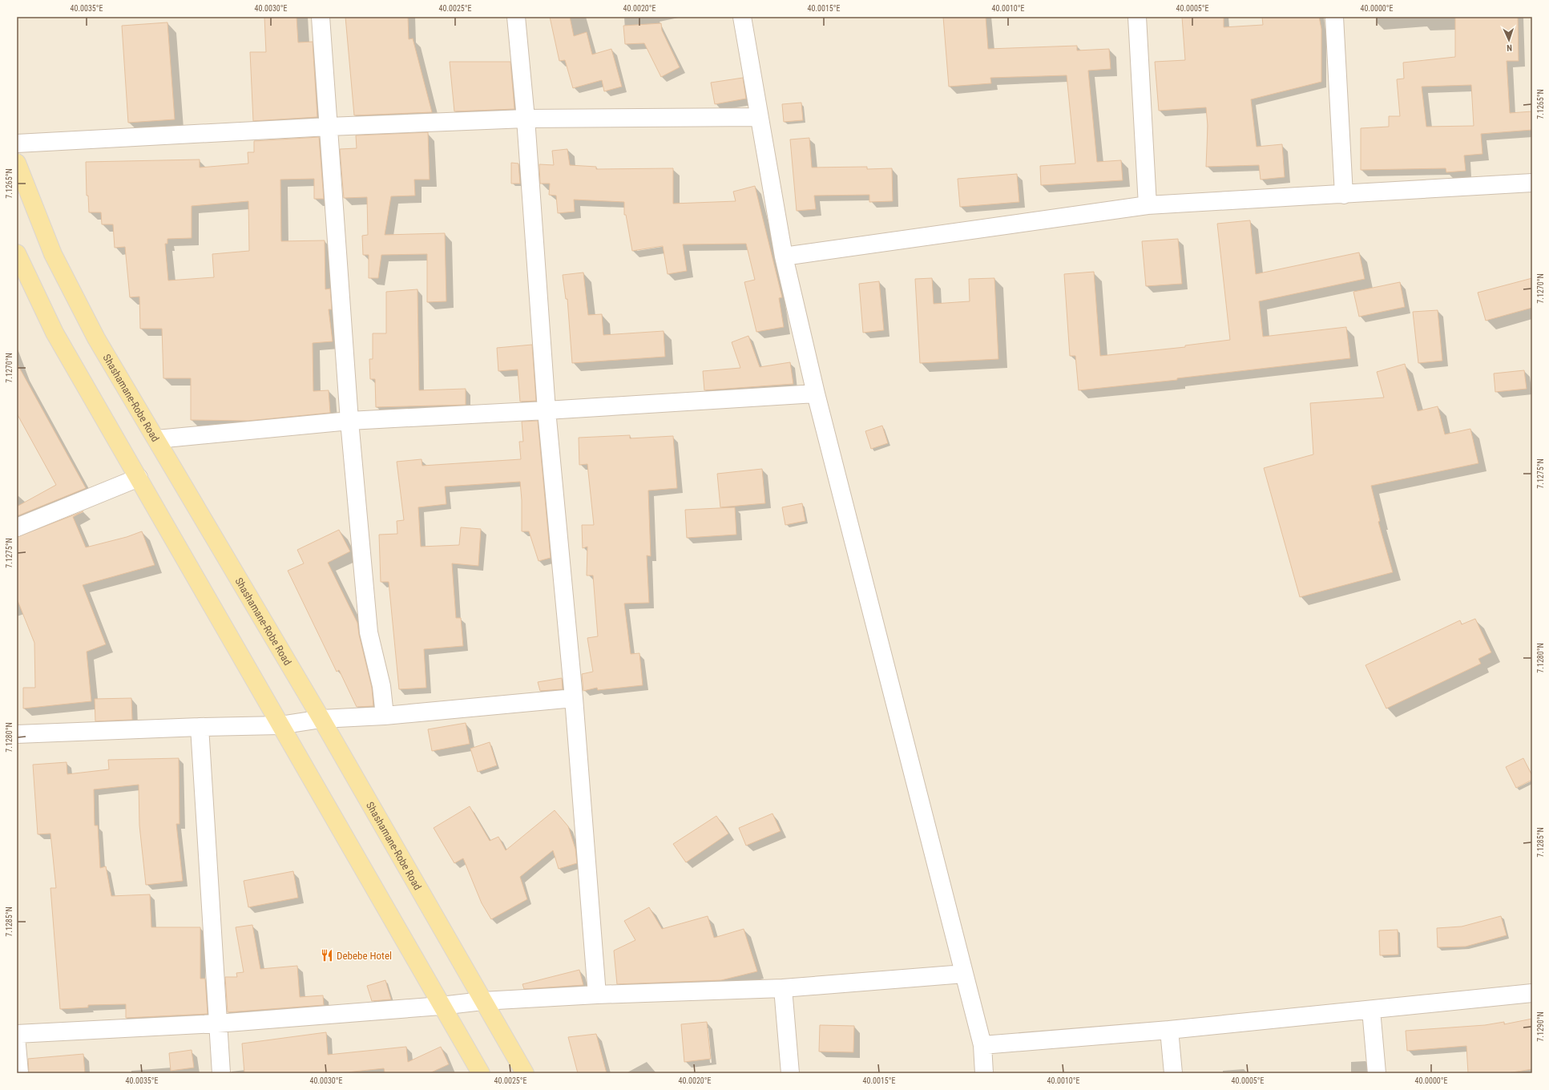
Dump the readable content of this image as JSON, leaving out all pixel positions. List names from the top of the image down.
{
  "streets": {
    "main road": ["Shashamane-Robe Road"]
  },
  "places": {
    "restaurant": ["Debebe Hotel"]
  },
  "north": "bottom",
  "coordinates": [
    "40.0035°E",
    "40.0030°E",
    "40.0025°E",
    "40.0020°E",
    "40.0015°E",
    "40.0010°E",
    "40.0005°E",
    "40.0000°E",
    "7.1265°N",
    "7.1270°N",
    "7.1275°N",
    "7.1280°N",
    "7.1285°N",
    "7.1290°N"
  ]
}
